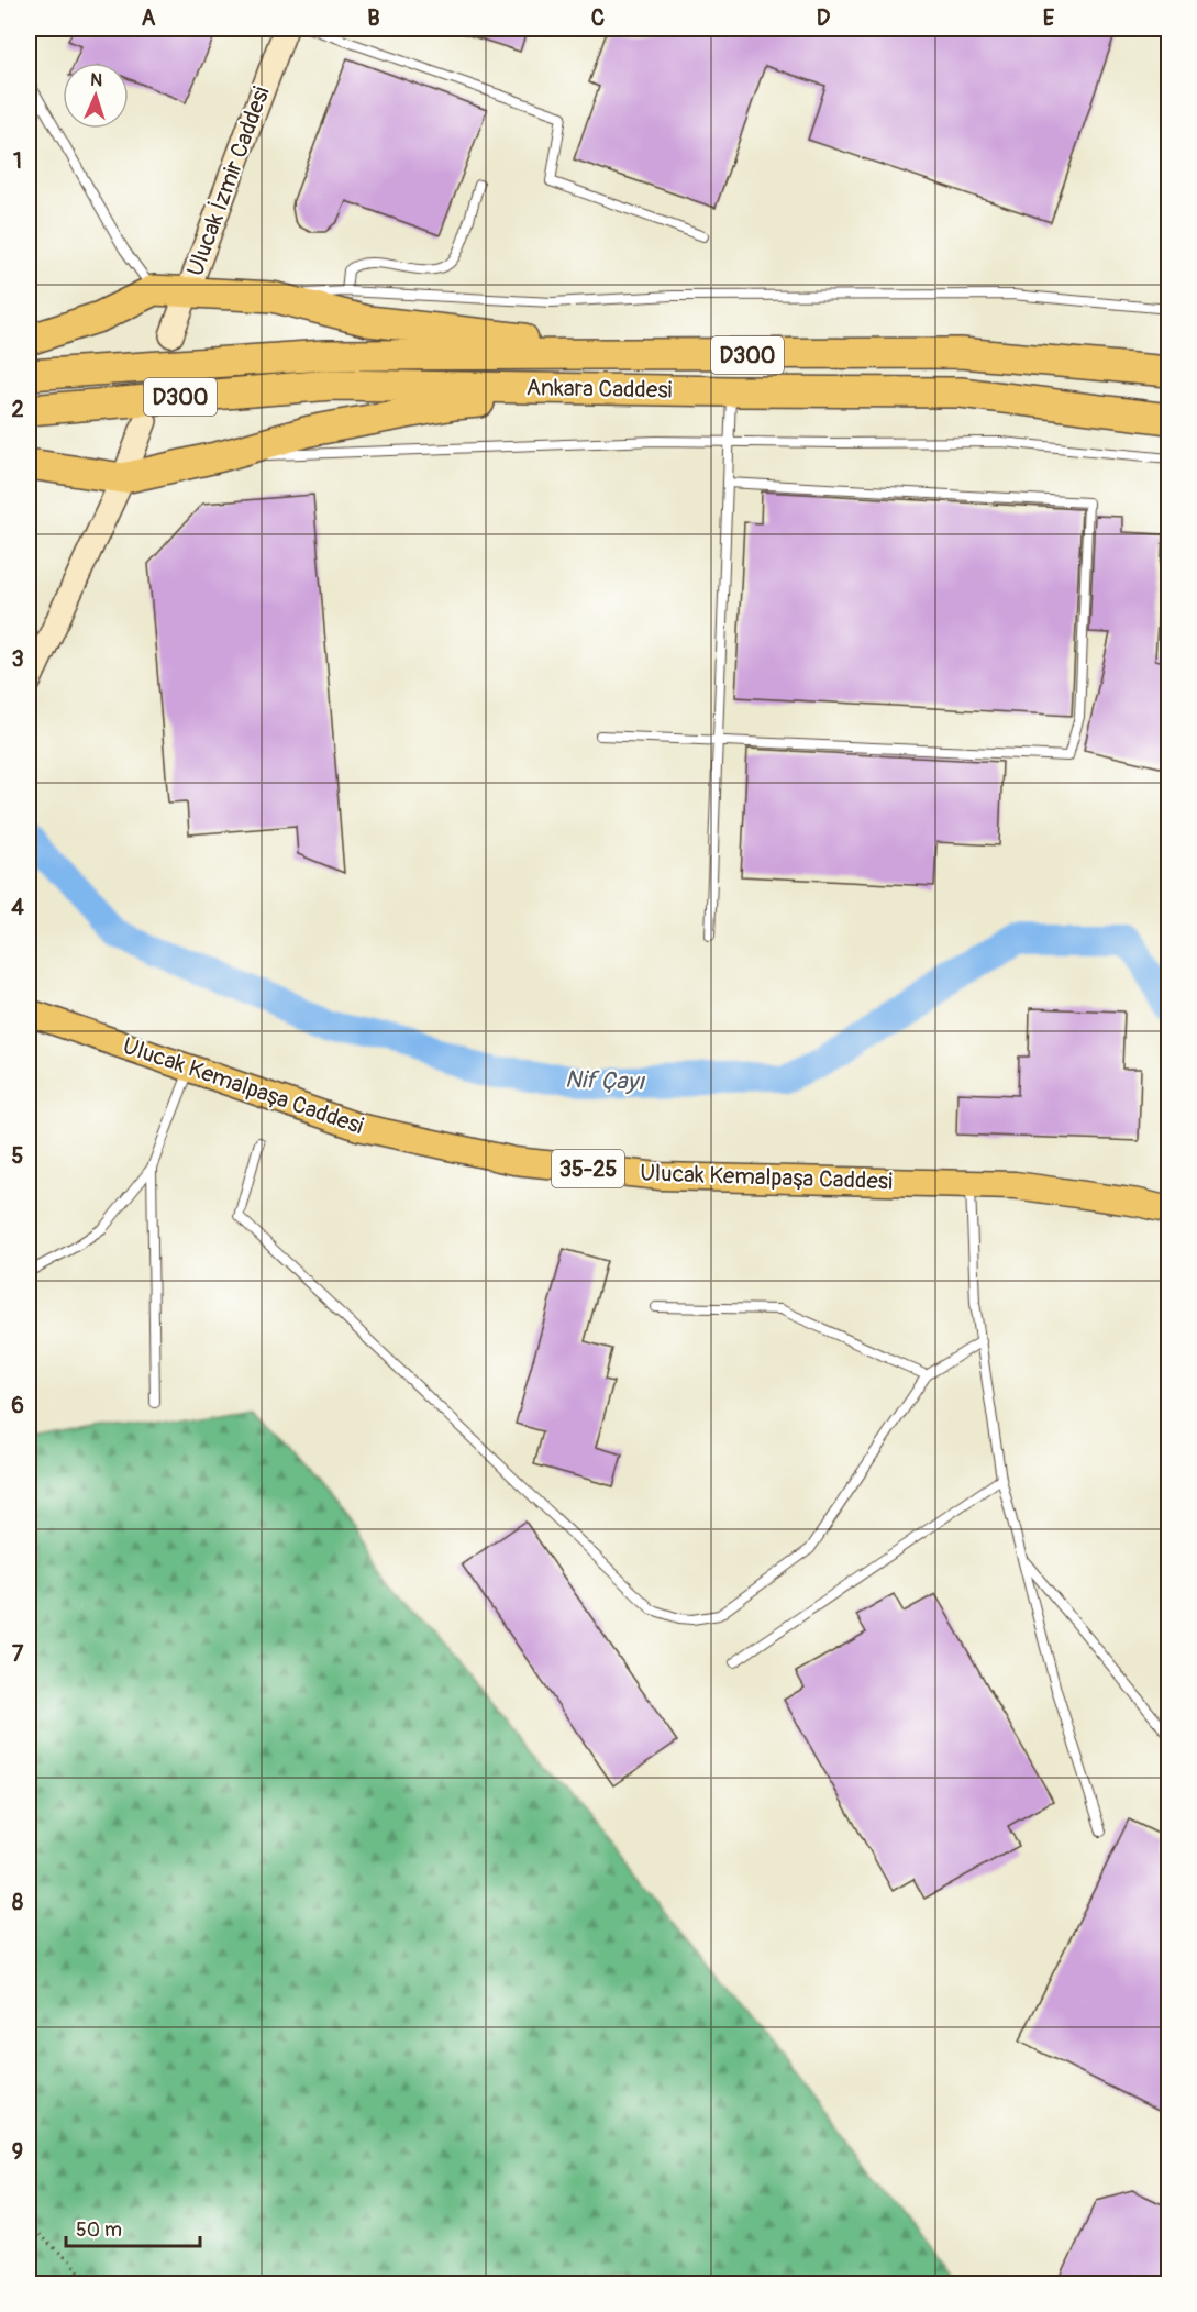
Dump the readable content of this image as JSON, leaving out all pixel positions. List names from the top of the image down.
{
  "streets": {
    "highway": ["D300", "Ankara Caddesi"],
    "main road": ["Ulucak Kemalpaşa Caddesi", "35-25"],
    "street": ["Ulucak İzmir Caddesi"]
  },
  "water": ["Nif Çayı"],
  "scale_bar": "50 m",
  "north": "top",
  "grid": {
    "columns": [
      "A",
      "B",
      "C",
      "D",
      "E"
    ],
    "rows": [
      "1",
      "2",
      "3",
      "4",
      "5",
      "6",
      "7",
      "8",
      "9"
    ]
  }
}
